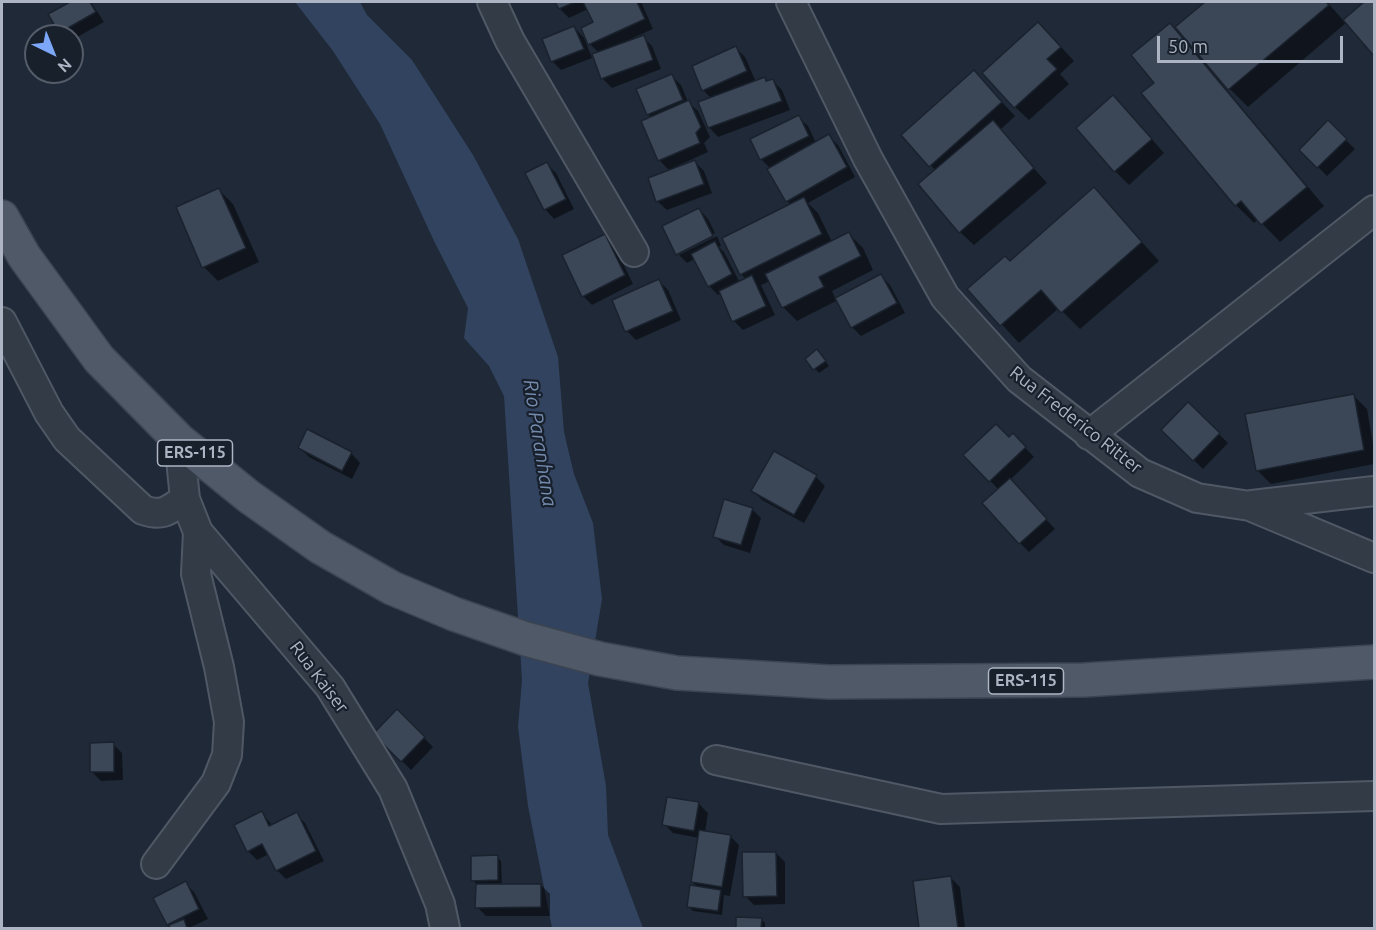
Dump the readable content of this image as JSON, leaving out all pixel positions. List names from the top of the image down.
{
  "streets": {
    "main road": ["ERS-115"],
    "street": ["Rua Frederico Ritter", "Rua Kaiser"]
  },
  "crossings": [
    ["ERS-115", "Rua Kaiser"]
  ],
  "water": ["Rio Paranhana"],
  "scale_bar": "50 m",
  "north": "bottom right"
}
